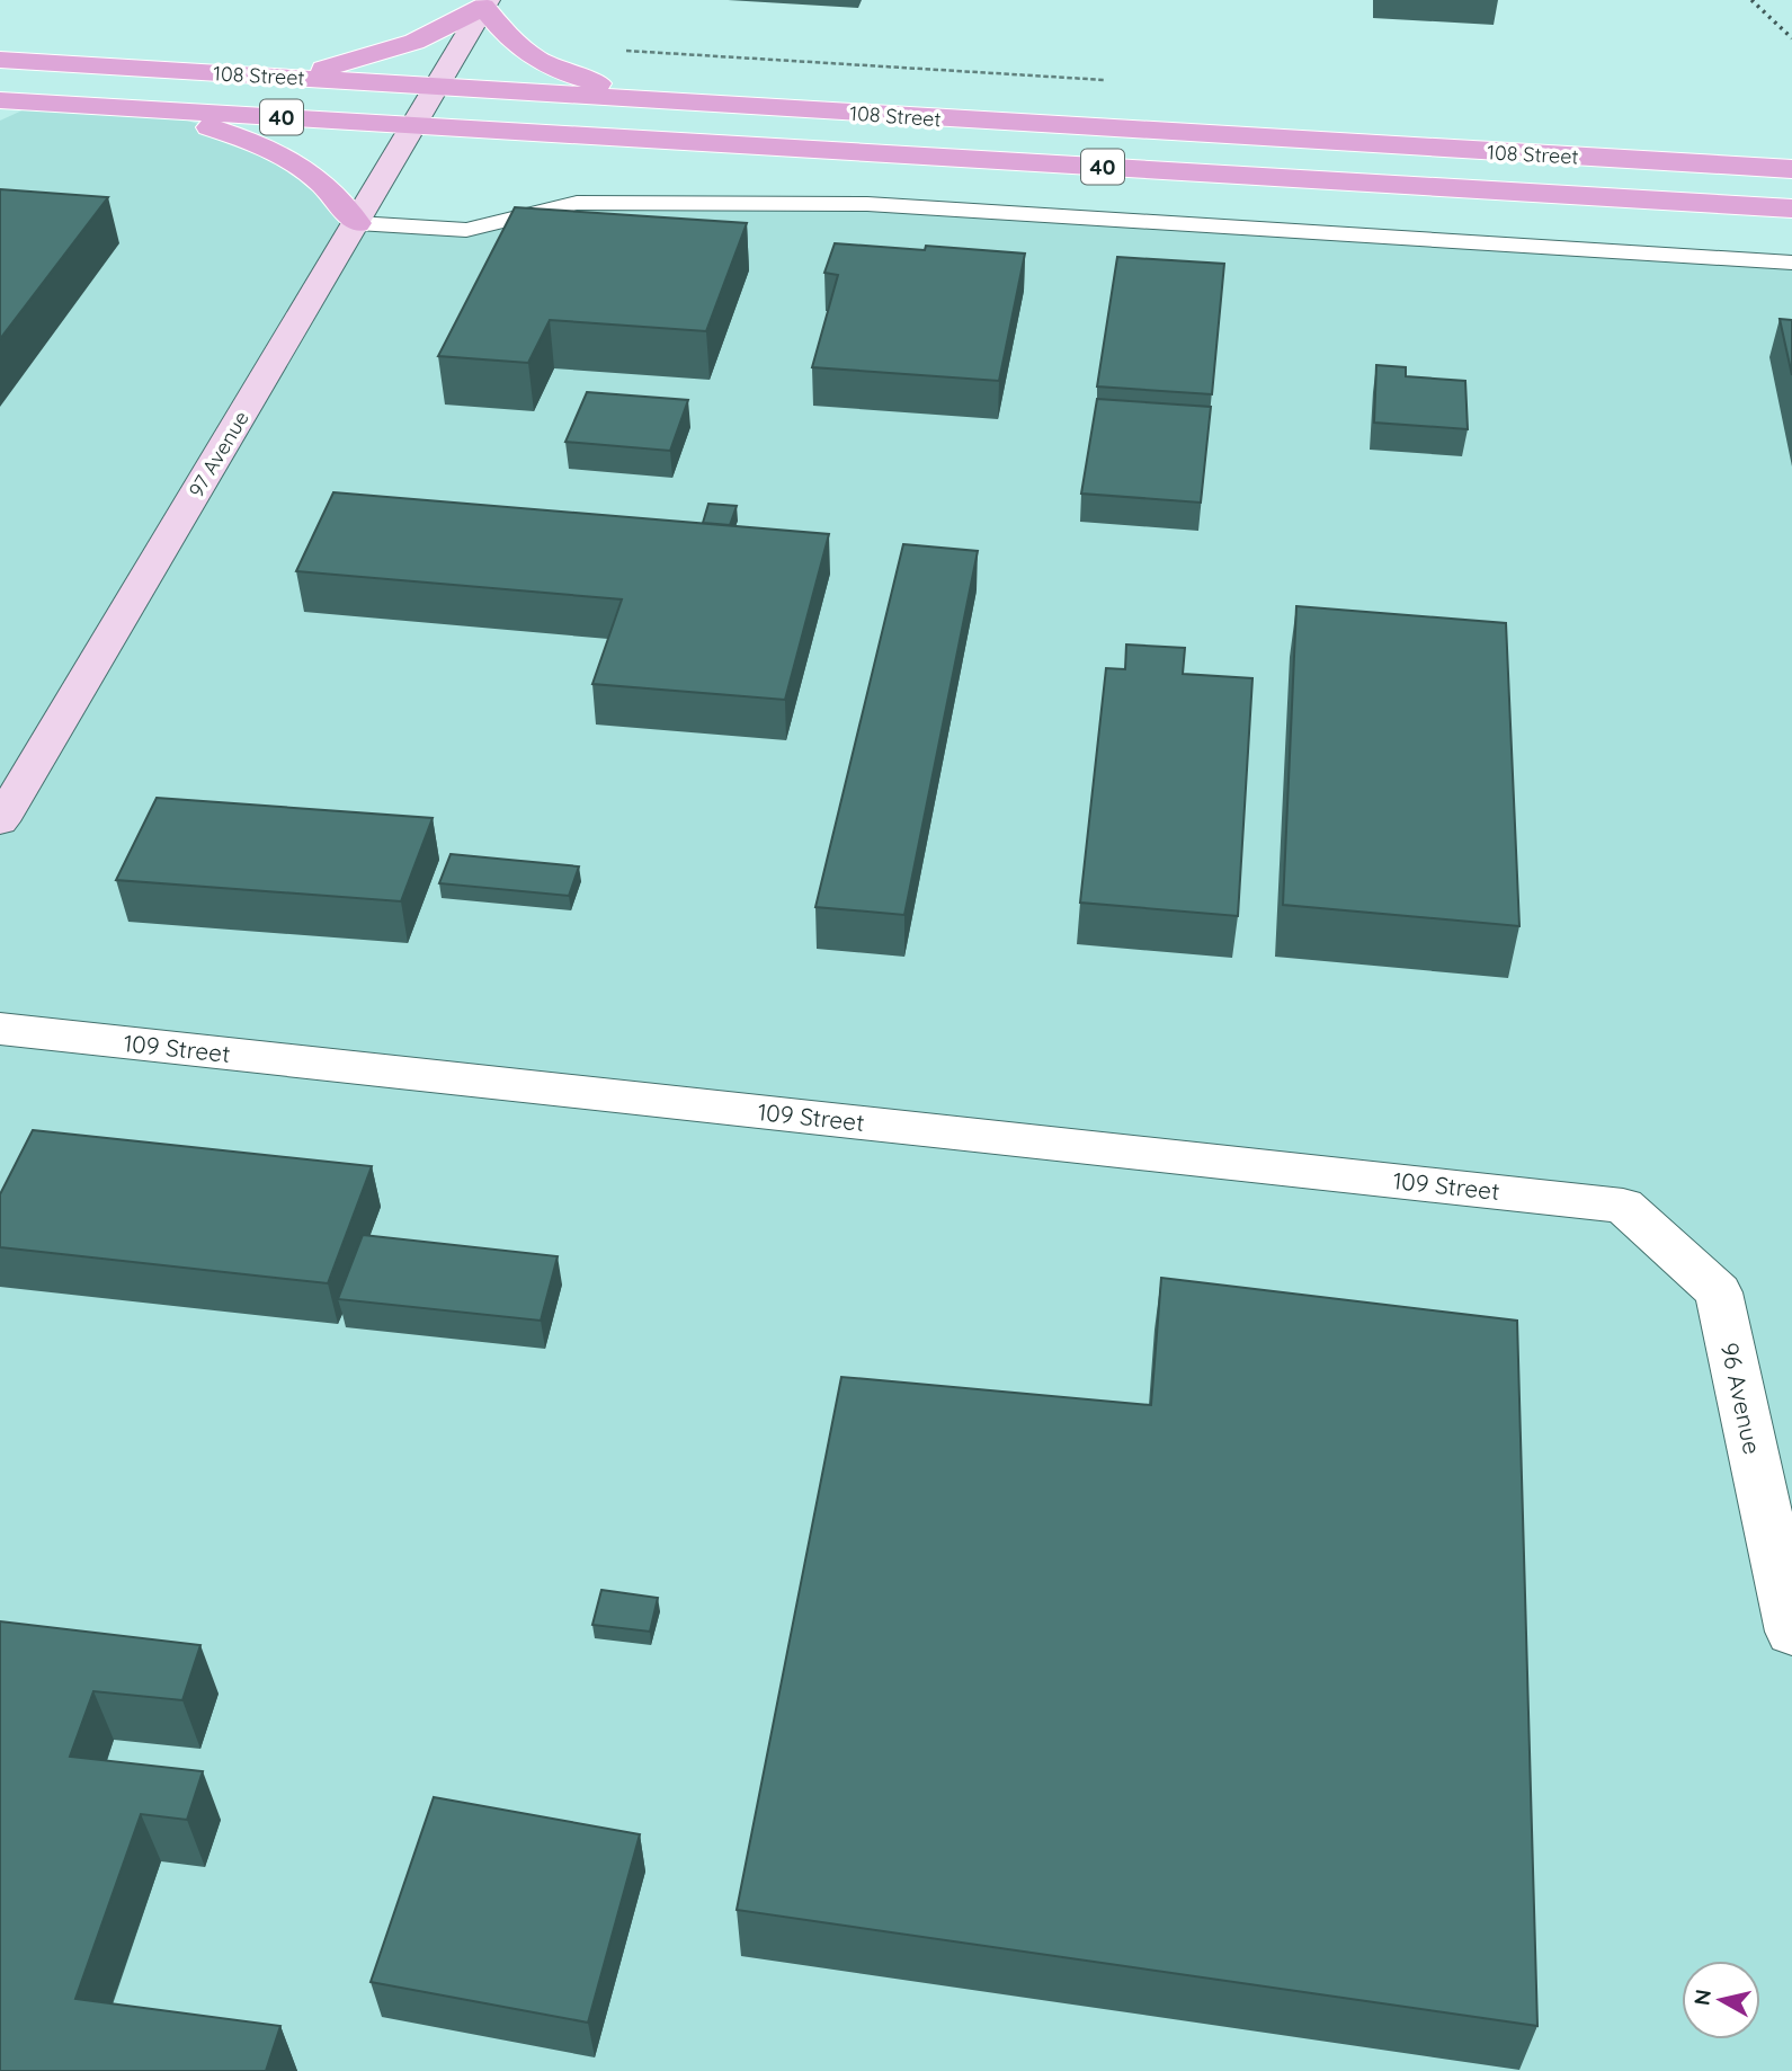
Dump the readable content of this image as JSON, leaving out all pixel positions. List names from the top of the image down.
{
  "streets": {
    "main road": ["108 Street", "40"],
    "street": ["97 Avenue", "109 Street", "96 Avenue"]
  },
  "crossings": [
    ["108 Street", "97 Avenue"],
    ["109 Street", "96 Avenue"]
  ],
  "north": "left"
}
